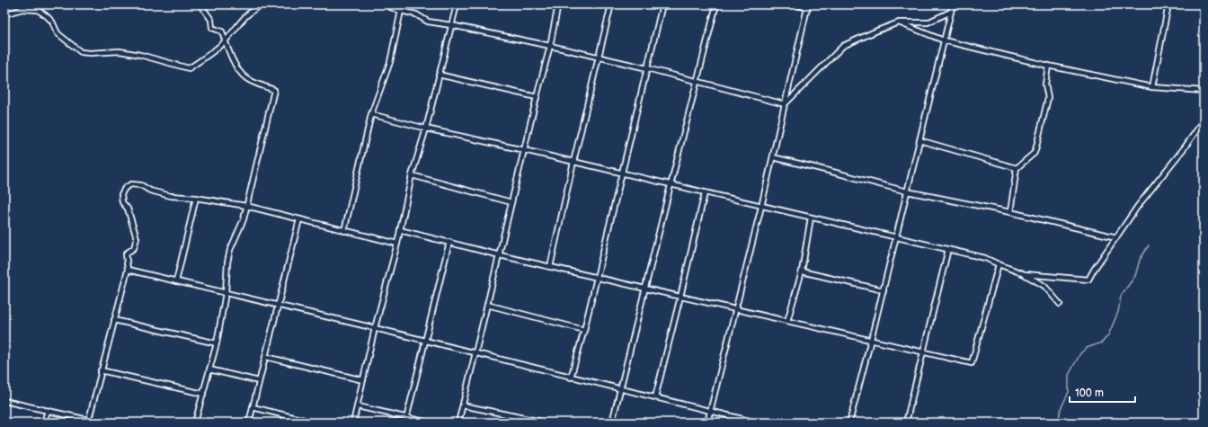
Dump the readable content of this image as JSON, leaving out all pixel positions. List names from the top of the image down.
{
  "scale_bar": "100 m"
}
